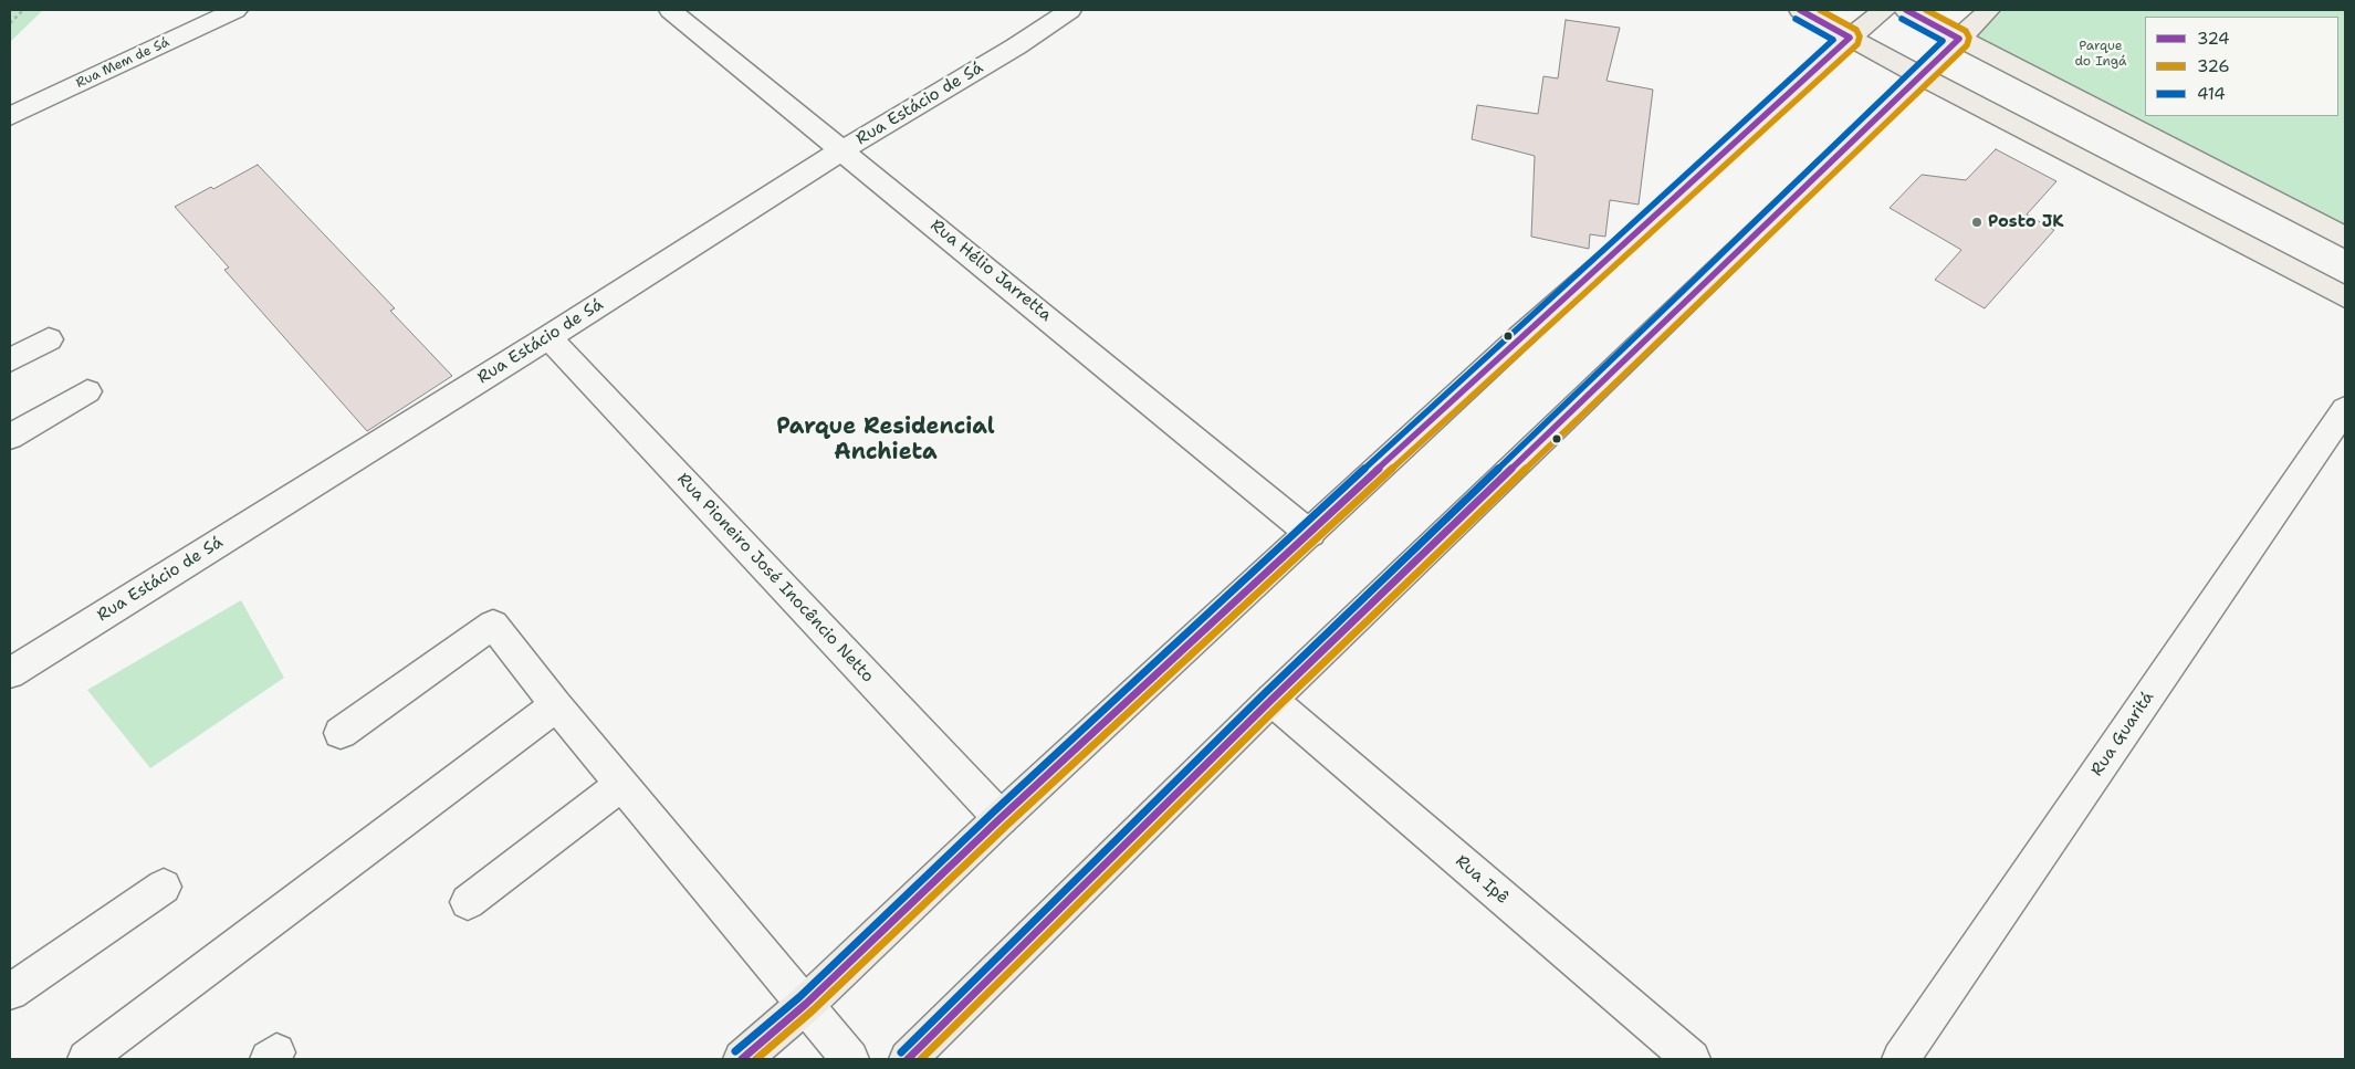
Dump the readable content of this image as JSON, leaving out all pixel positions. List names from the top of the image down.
{
  "streets": {
    "street": [
      "Rua Mem de Sá",
      "Rua Estácio de Sá",
      "Rua Hélio Jarretta",
      "Rua Pioneiro José Inocêncio Netto",
      "Rua Guaritá",
      "Rua Ipê"
    ]
  },
  "crossings": [
    ["Rua Estácio de Sá", "Rua Hélio Jarretta"],
    ["Rua Estácio de Sá", "Rua Pioneiro José Inocêncio Netto"]
  ],
  "districts": ["Parque Residencial Anchieta"],
  "parks": ["Parque do Ingá"],
  "places": ["Posto JK"],
  "lines": ["transit line 324", "transit line 326", "transit line 414"],
  "legend": ["324", "326", "414"]
}
